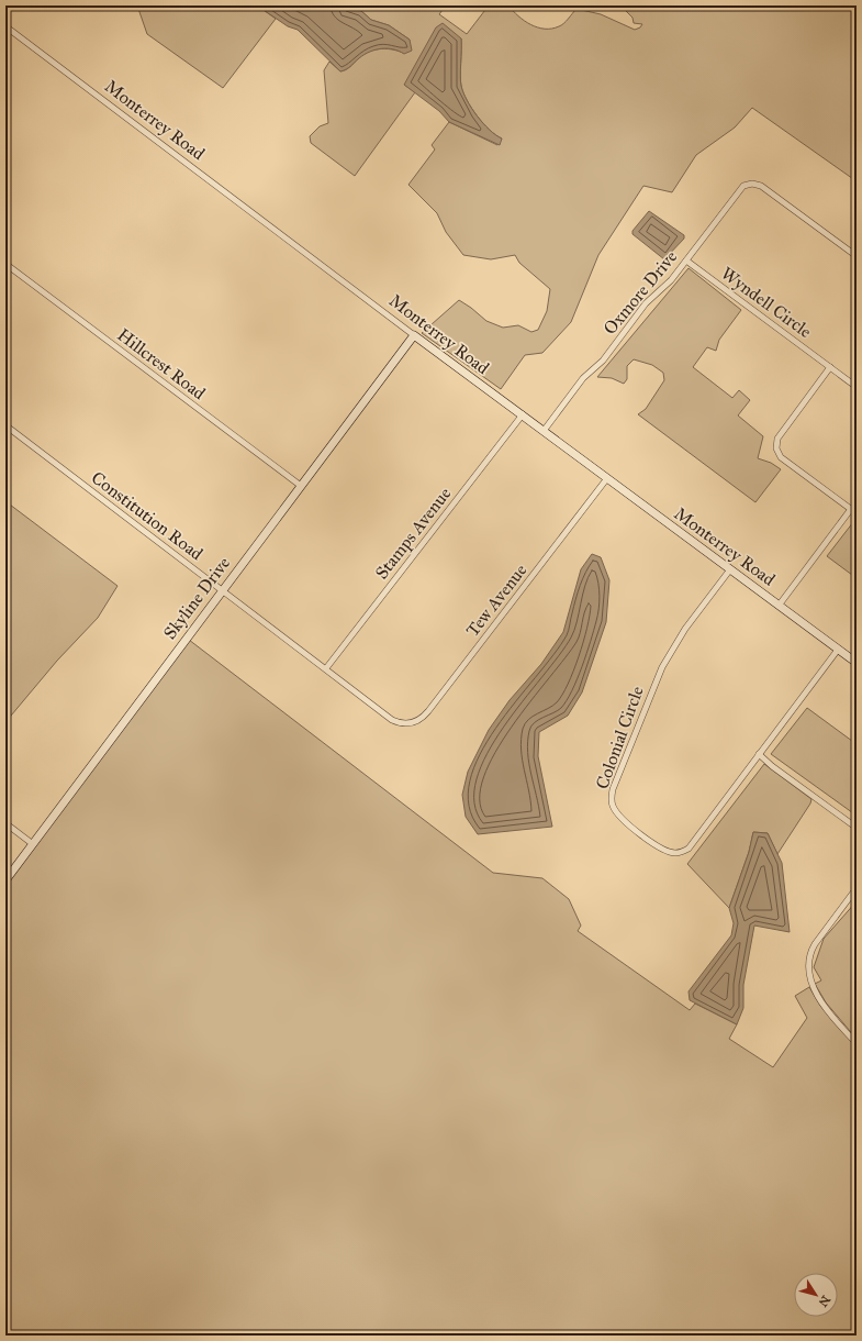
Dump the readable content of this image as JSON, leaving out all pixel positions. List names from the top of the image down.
{
  "streets": {
    "street": [
      "Monterrey Road",
      "Oxmore Drive",
      "Wyndell Circle",
      "Hillcrest Road",
      "Constitution Road",
      "Stamps Avenue",
      "Skyline Drive",
      "Tew Avenue",
      "Colonial Circle"
    ]
  },
  "crossings": [
    ["Monterrey Road", "Oxmore Drive"],
    ["Monterrey Road", "Stamps Avenue"],
    ["Monterrey Road", "Skyline Drive"],
    ["Monterrey Road", "Tew Avenue"],
    ["Monterrey Road", "Colonial Circle"],
    ["Oxmore Drive", "Wyndell Circle"],
    ["Hillcrest Road", "Skyline Drive"],
    ["Constitution Road", "Stamps Avenue"],
    ["Constitution Road", "Skyline Drive"],
    ["Constitution Road", "Tew Avenue"]
  ],
  "north": "bottom right"
}
